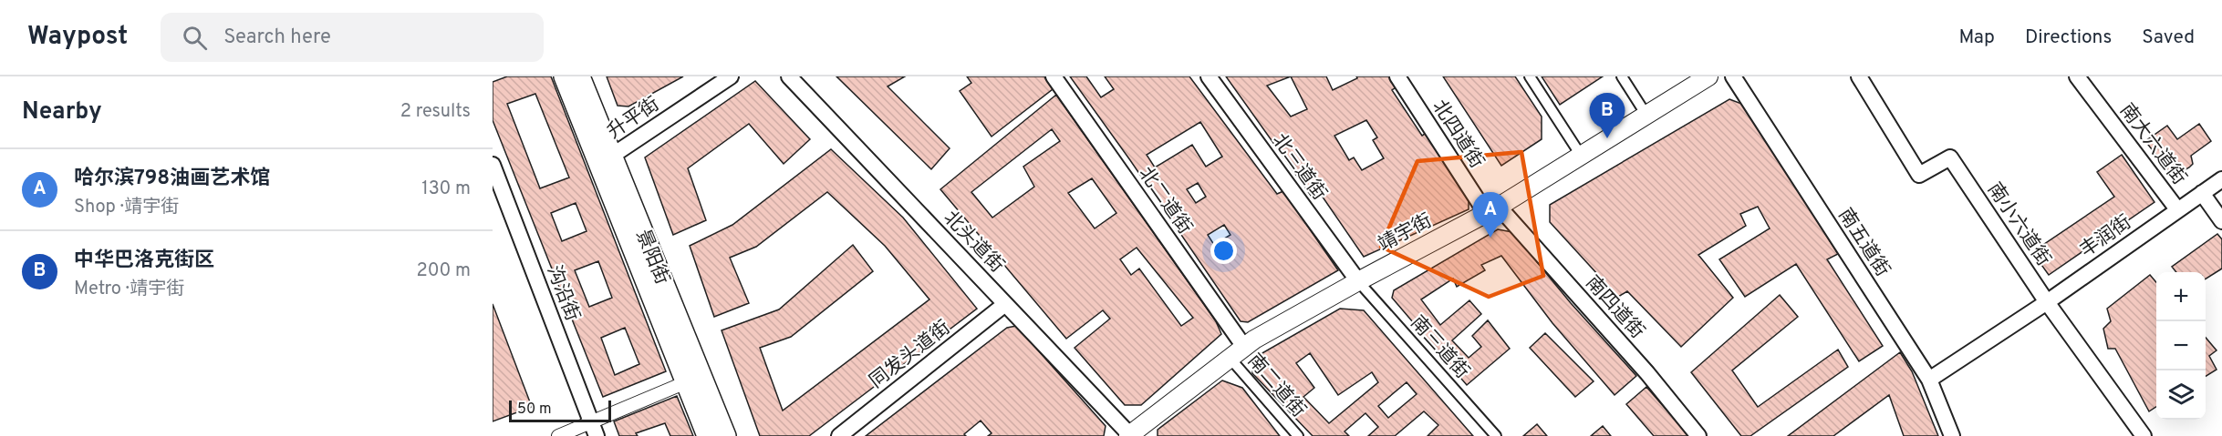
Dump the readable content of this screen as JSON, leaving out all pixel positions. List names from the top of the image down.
{
  "streets": {
    "main road": ["靖宇街", "景阳街"],
    "street": [
      "升平街",
      "北四道街",
      "南大六道街",
      "北三道街",
      "北二道街",
      "南小六道街",
      "丰润街",
      "北头道街",
      "南五道街",
      "沟沿街",
      "南四道街",
      "南三道街",
      "同发头道街",
      "南二道街"
    ]
  },
  "crossings": [
    ["升平街", "景阳街"],
    ["北四道街", "靖宇街"],
    ["北四道街", "南四道街"],
    ["南大六道街", "丰润街"],
    ["北三道街", "靖宇街"],
    ["北三道街", "南三道街"],
    ["北二道街", "靖宇街"],
    ["南小六道街", "丰润街"],
    ["靖宇街", "北头道街"],
    ["靖宇街", "南四道街"],
    ["靖宇街", "南三道街"],
    ["靖宇街", "南二道街"],
    ["丰润街", "南五道街"],
    ["北头道街", "同发头道街"]
  ],
  "scale_bar": "50 m",
  "page": {
    "header": "Waypost",
    "search": "Search here",
    "nav": ["Map", "Directions", "Saved"],
    "heading": ["Nearby", "2 results"],
    "pins": ["B", "A"],
    "list": [
      {
        "mark": "A",
        "name": "哈尔滨798油画艺术馆",
        "note": "Shop · 靖宇街",
        "value": "130 m"
      },
      {
        "mark": "B",
        "name": "中华巴洛克街区",
        "note": "Metro · 靖宇街",
        "value": "200 m"
      }
    ],
    "map_buttons": ["+", "−"],
    "scale": "50 m"
  }
}
